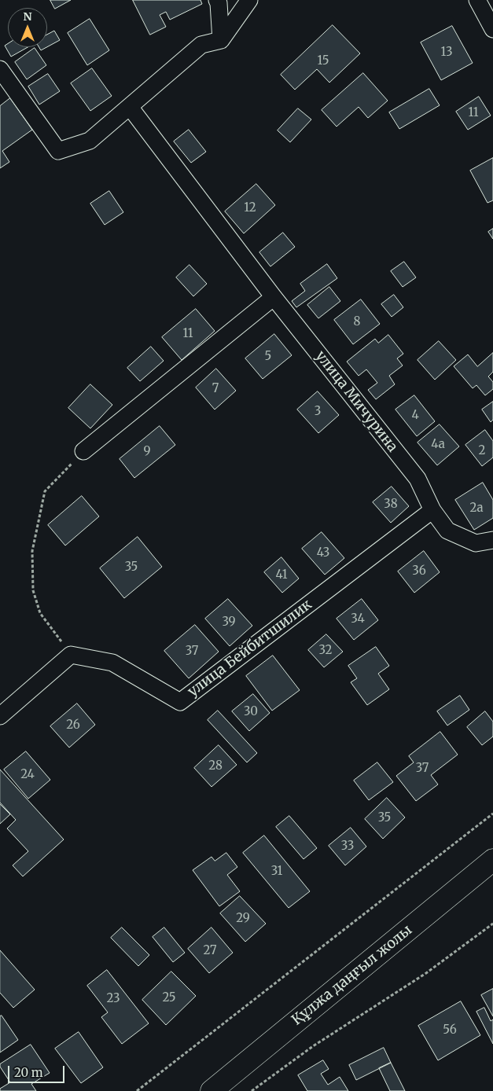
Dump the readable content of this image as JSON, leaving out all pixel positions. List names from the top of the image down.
{
  "streets": {
    "main road": ["Құлжа даңғыл жолы"],
    "street": ["улица Мичурина", "улица Бейбитшилик"]
  },
  "crossings": [
    ["улица Мичурина", "улица Бейбитшилик"]
  ],
  "house_numbers": [
    "13",
    "15",
    "11",
    "12",
    "8",
    "11",
    "5",
    "7",
    "3",
    "4",
    "4а",
    "2",
    "9",
    "38",
    "2а",
    "43",
    "35",
    "36",
    "41",
    "34",
    "39",
    "32",
    "37",
    "30",
    "26",
    "28",
    "37",
    "24",
    "35",
    "33",
    "31",
    "29",
    "27",
    "25",
    "23",
    "56"
  ],
  "scale_bar": "20 m",
  "north": "top"
}
